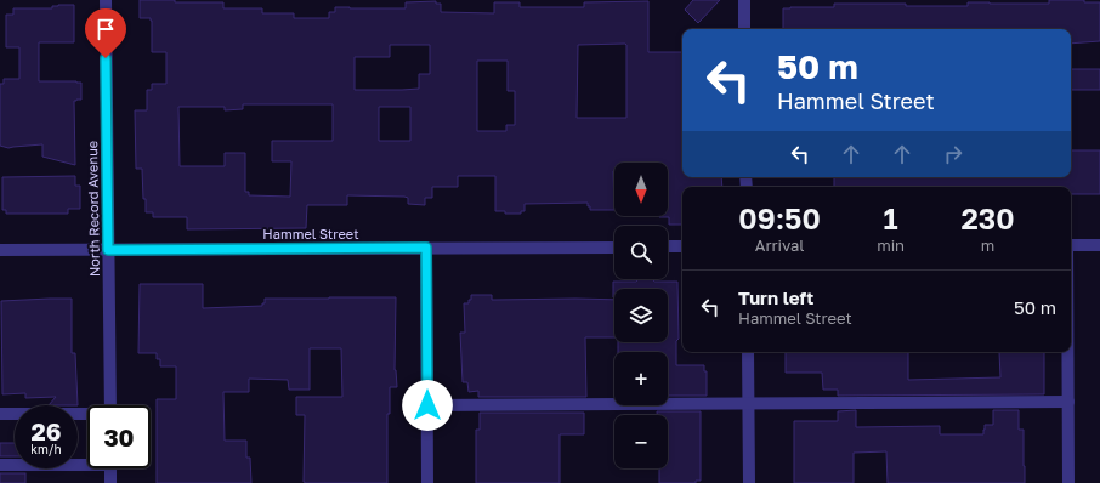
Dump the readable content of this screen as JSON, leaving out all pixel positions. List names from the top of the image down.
{
  "streets": {
    "street": ["North Record Avenue", "Hammel Street"]
  },
  "crossings": [
    ["North Record Avenue", "Hammel Street"]
  ],
  "north": "bottom",
  "page": {
    "turn": ["50 m", "Hammel Street"],
    "map_buttons": ["+", "−"],
    "eta": [
      "09:50",
      "Arrival",
      "1",
      "min",
      "230",
      "m"
    ],
    "list": [
      {
        "name": "Turn left",
        "note": "Hammel Street",
        "value": "50 m"
      }
    ],
    "speed": "26 km/h",
    "limit": "30"
  }
}
